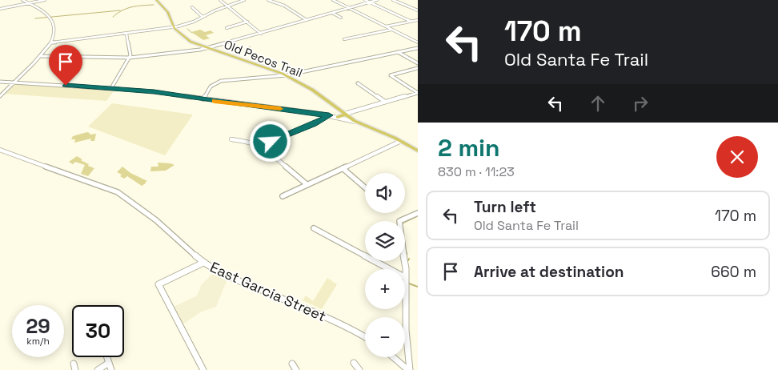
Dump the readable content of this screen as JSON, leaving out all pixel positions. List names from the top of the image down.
{
  "streets": {
    "main road": ["Old Pecos Trail"],
    "street": ["East Garcia Street"]
  },
  "page": {
    "turn": ["170 m", "Old Santa Fe Trail"],
    "heading": ["2 min", "830 m · 11:23"],
    "map_buttons": ["+", "−"],
    "list": [
      {
        "name": "Turn left",
        "note": "Old Santa Fe Trail",
        "value": "170 m"
      },
      {
        "name": "Arrive at destination",
        "value": "660 m"
      }
    ],
    "speed": "29 km/h",
    "limit": "30"
  }
}
